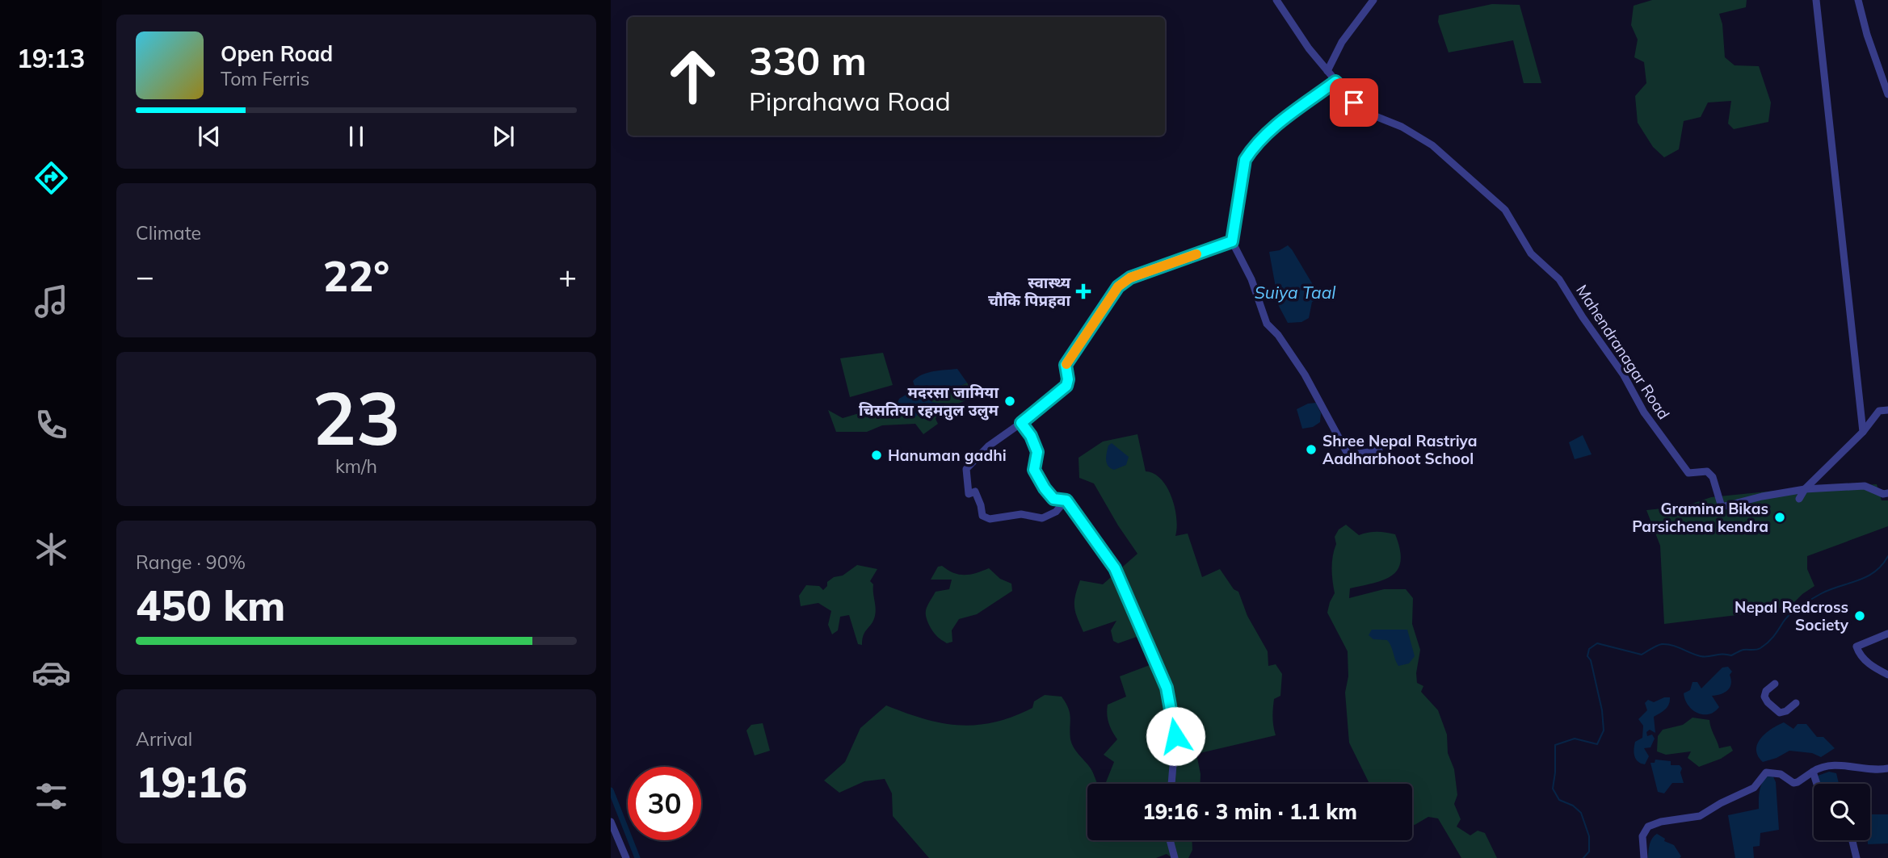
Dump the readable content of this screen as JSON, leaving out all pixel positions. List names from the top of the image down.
{
  "streets": {
    "street": ["Mahendranagar Road"]
  },
  "water": ["Suiya Taal"],
  "places": {
    "health": ["स्वास्थ्य चाैकि पिप्रहवा"],
    "other": [
      "मदरसा जामिया चिसतिया रहमतुल उलुम",
      "Shree Nepal Rastriya Aadharbhoot School",
      "Hanuman gadhi",
      "Gramina Bikas Parsichena kendra",
      "Nepal Redcross Society"
    ]
  },
  "page": {
    "tabs": "19:13",
    "turn": ["330 m", "Piprahawa Road"],
    "song": ["Open Road", "Tom Ferris"],
    "tile": [
      "Climate",
      ["23", "km/h"],
      ["Range · 90%", "450 km"],
      ["Arrival", "19:16"]
    ],
    "heat": ["−", "22°", "+"],
    "limit": "30",
    "trip": "19:16 · 3 min · 1.1 km"
  }
}
